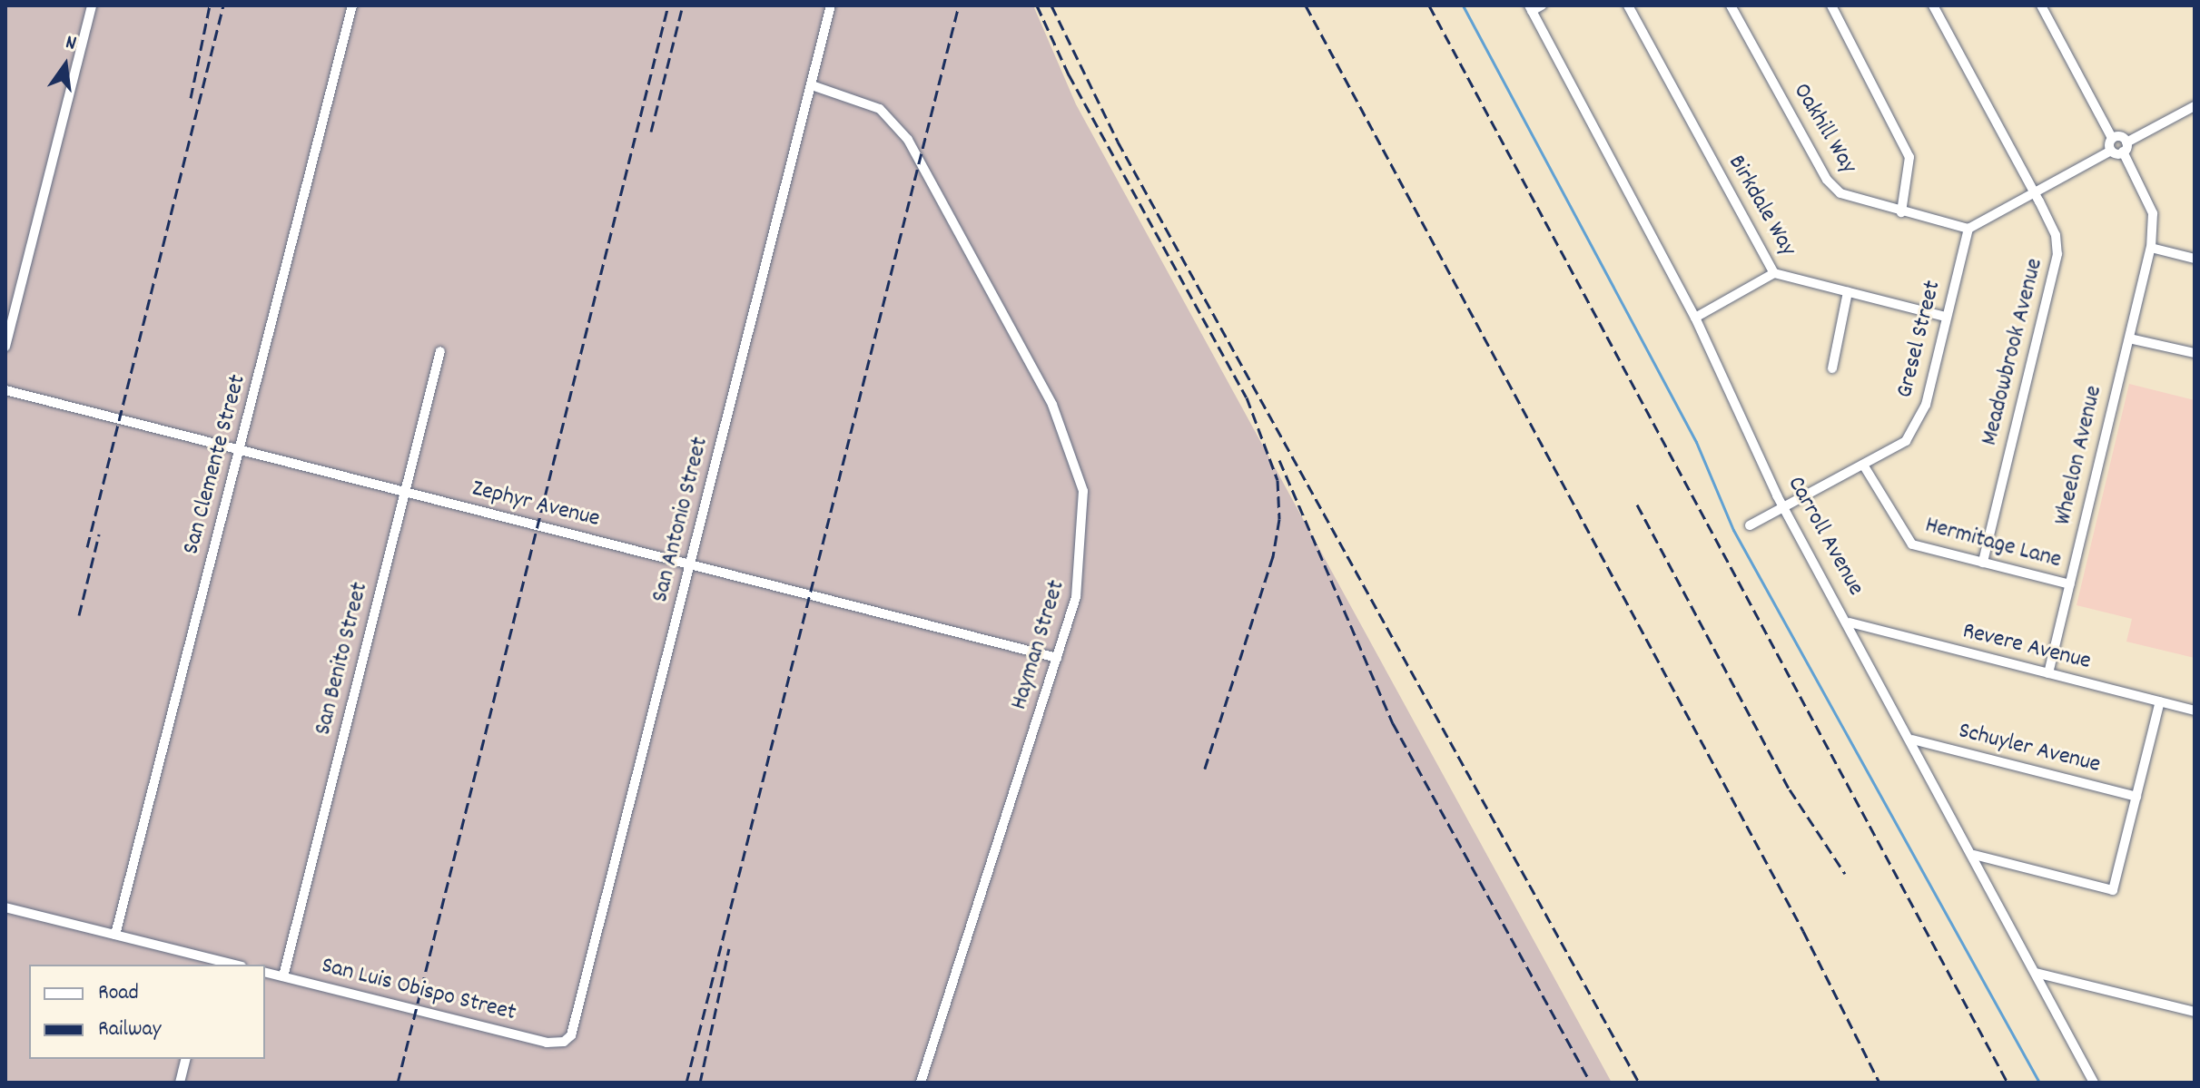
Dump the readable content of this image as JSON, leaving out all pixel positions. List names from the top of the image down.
{
  "streets": {
    "street": [
      "Oakhill Way",
      "Birkdale Way",
      "Gresel Street",
      "Meadowbrook Avenue",
      "Wheelon Avenue",
      "San Clemente Street",
      "Zephyr Avenue",
      "San Antonio Street",
      "Carroll Avenue",
      "Hermitage Lane",
      "Hayman Street",
      "Revere Avenue",
      "San Benito Street",
      "Schuyler Avenue",
      "San Luis Obispo Street"
    ]
  },
  "crossings": [
    ["Oakhill Way", "Gresel Street"],
    ["Birkdale Way", "Gresel Street"],
    ["Gresel Street", "Carroll Avenue"],
    ["Gresel Street", "Hermitage Lane"],
    ["Meadowbrook Avenue", "Hermitage Lane"],
    ["Wheelon Avenue", "Hermitage Lane"],
    ["Wheelon Avenue", "Revere Avenue"],
    ["San Clemente Street", "Zephyr Avenue"],
    ["Zephyr Avenue", "San Antonio Street"],
    ["Zephyr Avenue", "Hayman Street"],
    ["Zephyr Avenue", "San Benito Street"],
    ["San Antonio Street", "Hayman Street"],
    ["San Antonio Street", "San Luis Obispo Street"],
    ["Carroll Avenue", "Revere Avenue"],
    ["Carroll Avenue", "Schuyler Avenue"],
    ["San Benito Street", "San Luis Obispo Street"]
  ],
  "legend": ["Road", "Railway"],
  "north": "top"
}
